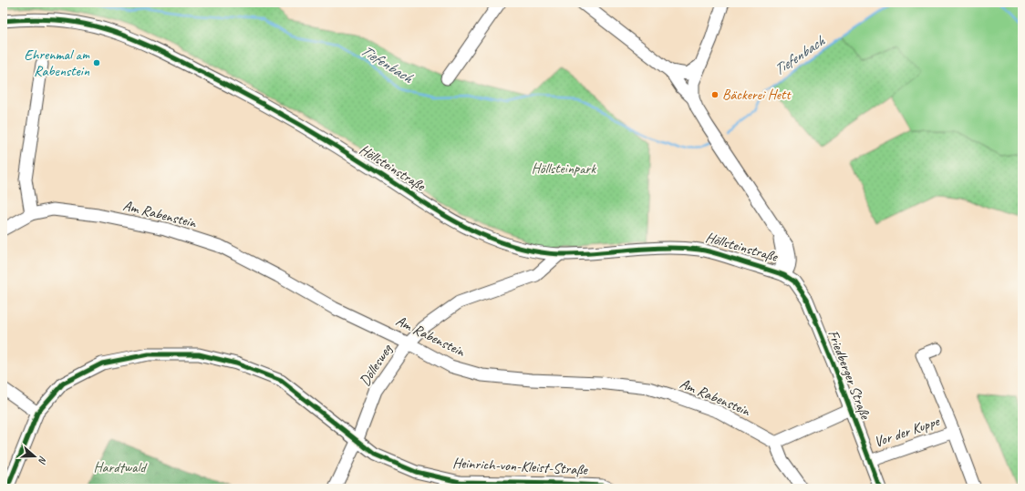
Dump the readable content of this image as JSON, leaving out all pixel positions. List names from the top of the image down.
{
  "streets": {
    "street": [
      "Höllsteinstraße",
      "Am Rabenstein",
      "Döllesweg",
      "Friedberger Straße",
      "Vor der Kuppe",
      "Heinrich-von-Kleist-Straße"
    ]
  },
  "crossings": [
    ["Höllsteinstraße", "Döllesweg"],
    ["Höllsteinstraße", "Friedberger Straße"],
    ["Am Rabenstein", "Döllesweg"],
    ["Döllesweg", "Heinrich-von-Kleist-Straße"],
    ["Friedberger Straße", "Vor der Kuppe"]
  ],
  "water": ["Tiefenbach"],
  "parks": ["Höllsteinpark", "Hardtwald"],
  "places": ["Ehrenmal am Rabenstein", "Bäckerei Hett"],
  "north": "right"
}
